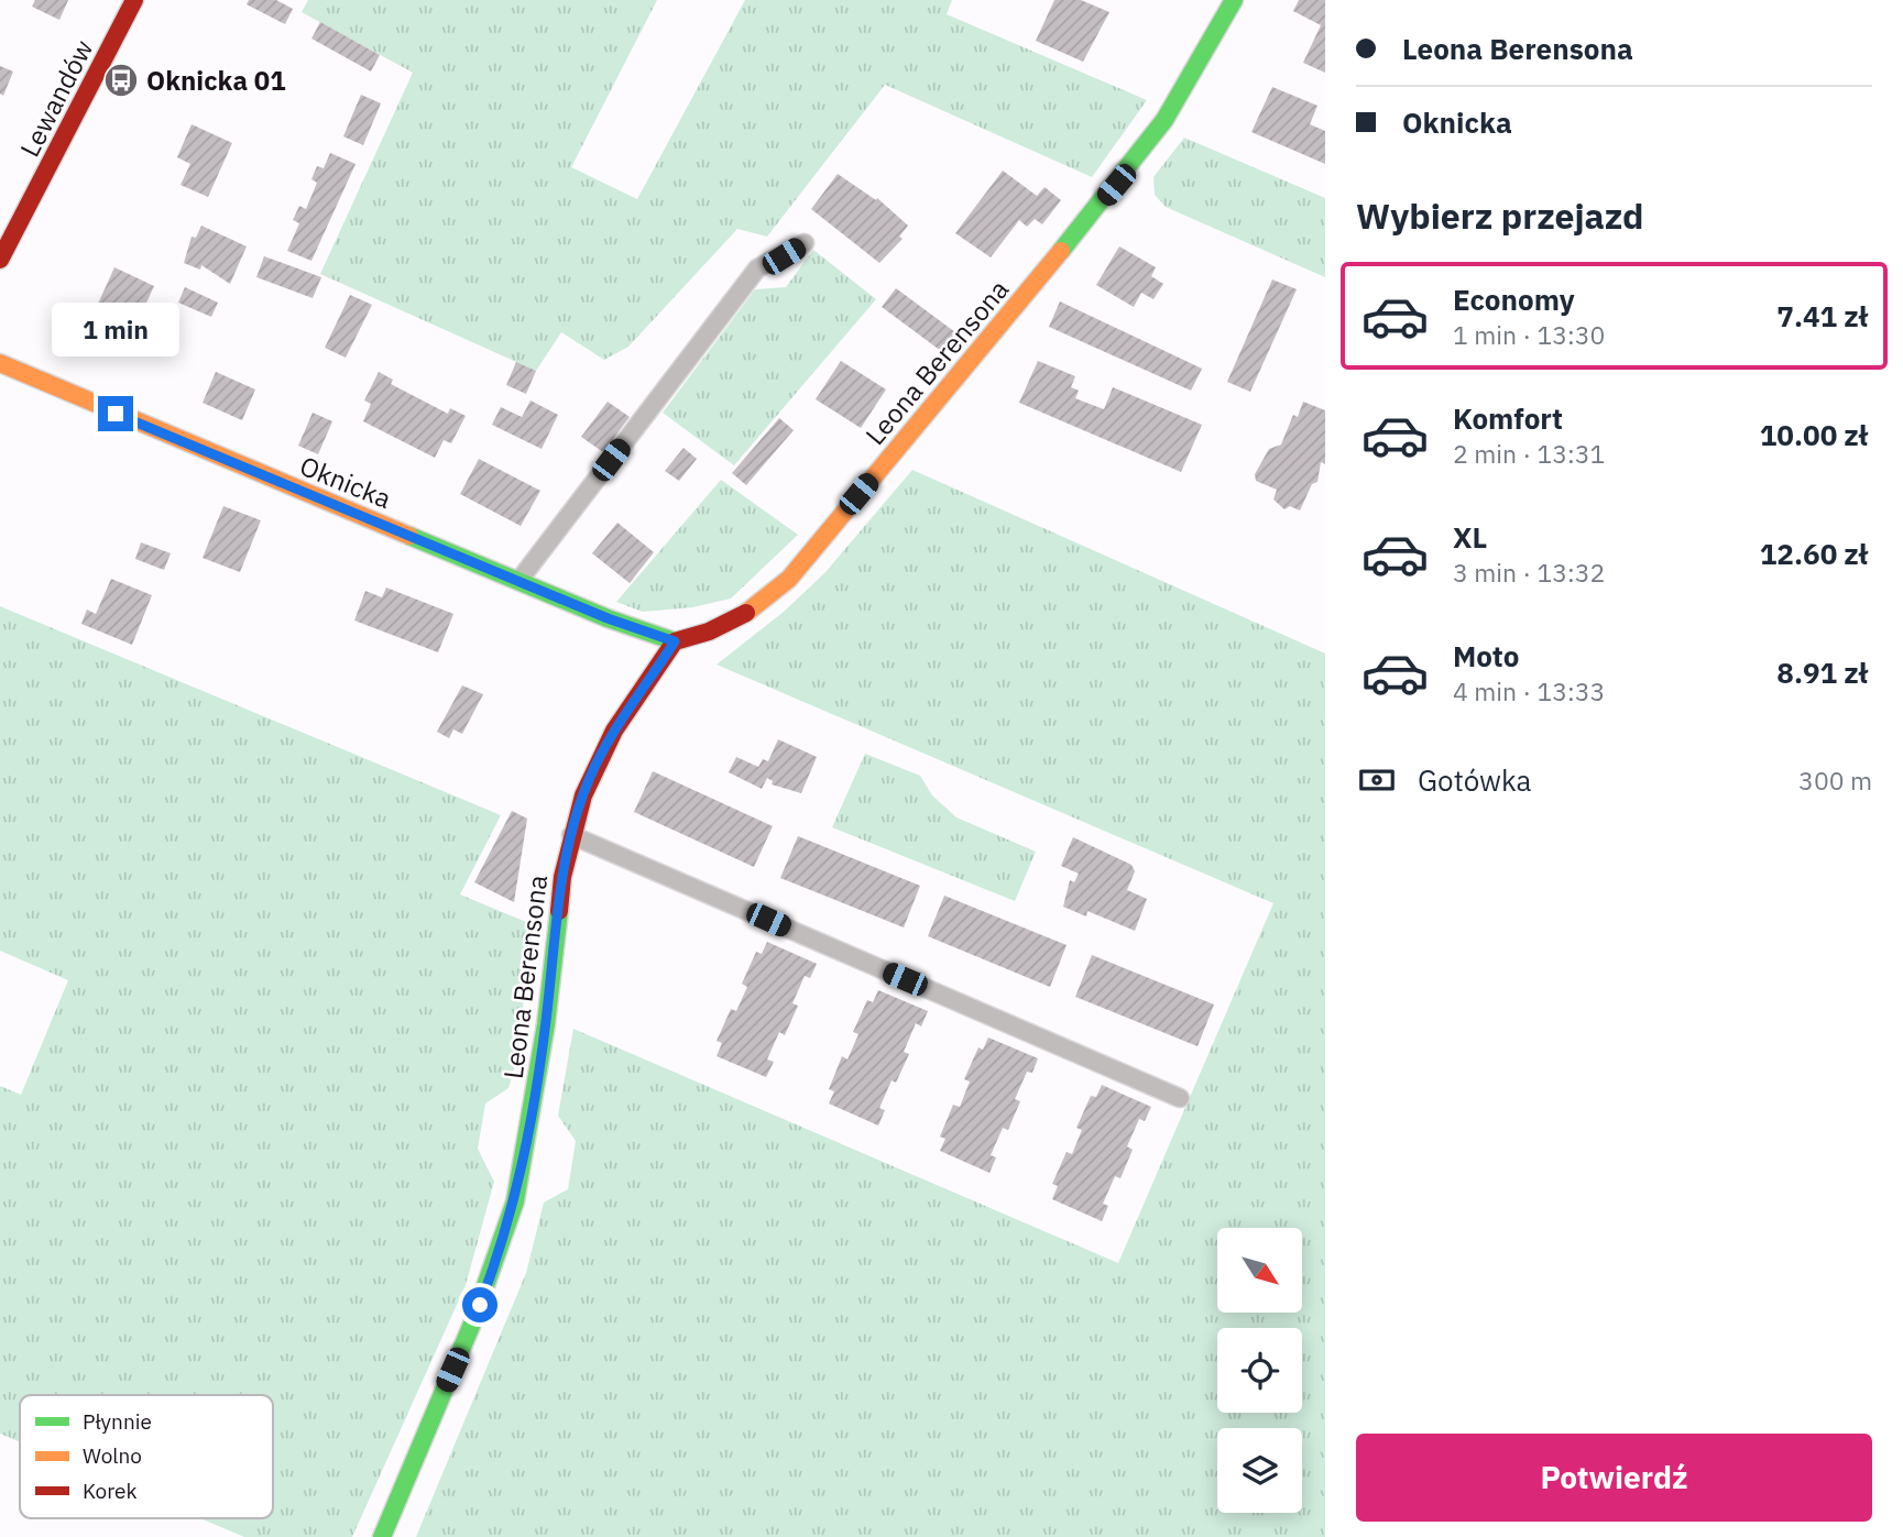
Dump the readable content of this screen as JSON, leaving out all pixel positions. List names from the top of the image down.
{
  "streets": {
    "street": ["Lewandów", "Leona Berensona", "Oknicka"]
  },
  "crossings": [
    ["Leona Berensona", "Oknicka"]
  ],
  "places": {
    "bus stop": ["Oknicka 01"]
  },
  "legend": ["Płynnie", "Wolno", "Korek"],
  "north": "bottom right",
  "page": {
    "banner": ["Leona Berensona", "Oknicka"],
    "heading": "Wybierz przejazd",
    "list": [
      {
        "name": "Economy",
        "note": "1 min · 13:30",
        "value": "7.41 zł"
      },
      {
        "name": "Komfort",
        "note": "2 min · 13:31",
        "value": "10.00 zł"
      },
      {
        "name": "XL",
        "note": "3 min · 13:32",
        "value": "12.60 zł"
      },
      {
        "name": "Moto",
        "note": "4 min · 13:33",
        "value": "8.91 zł"
      }
    ],
    "bubble": "1 min",
    "pay": ["Gotówka", "300 m"],
    "buttons": "Potwierdź"
  }
}
